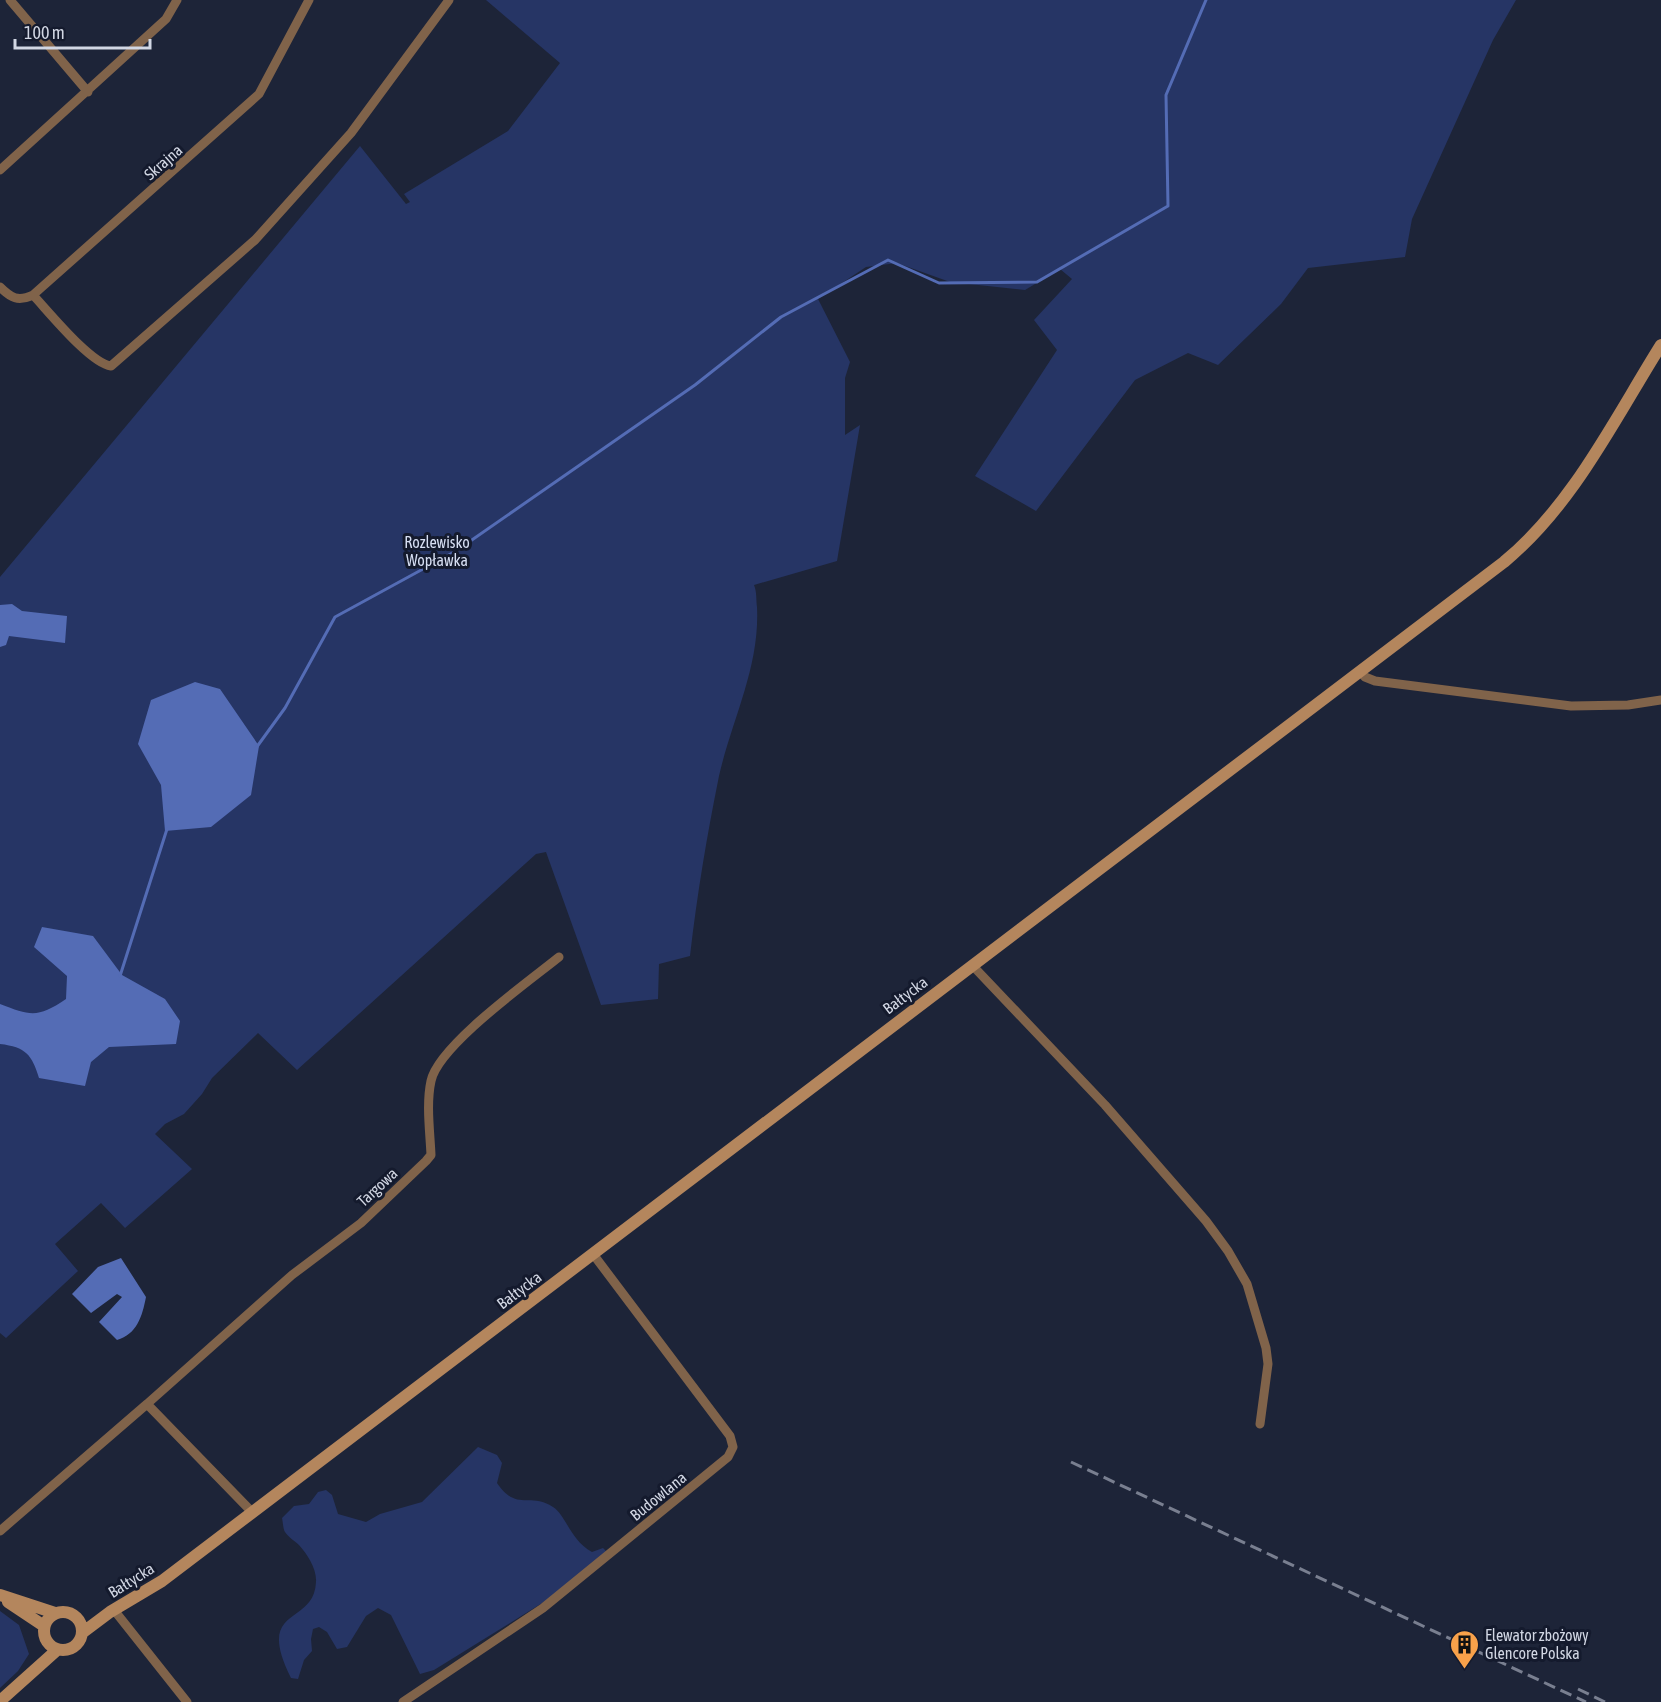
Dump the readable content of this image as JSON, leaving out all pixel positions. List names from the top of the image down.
{
  "streets": {
    "main road": ["Bałtycka"],
    "street": ["Skrajna", "Targowa", "Budowlana"]
  },
  "crossings": [
    ["Bałtycka", "Budowlana"]
  ],
  "parks": ["Rozlewisko Wopławka"],
  "places": {
    "building": ["Elewator zbożowy Glencore Polska"]
  },
  "scale_bar": "100 m"
}
